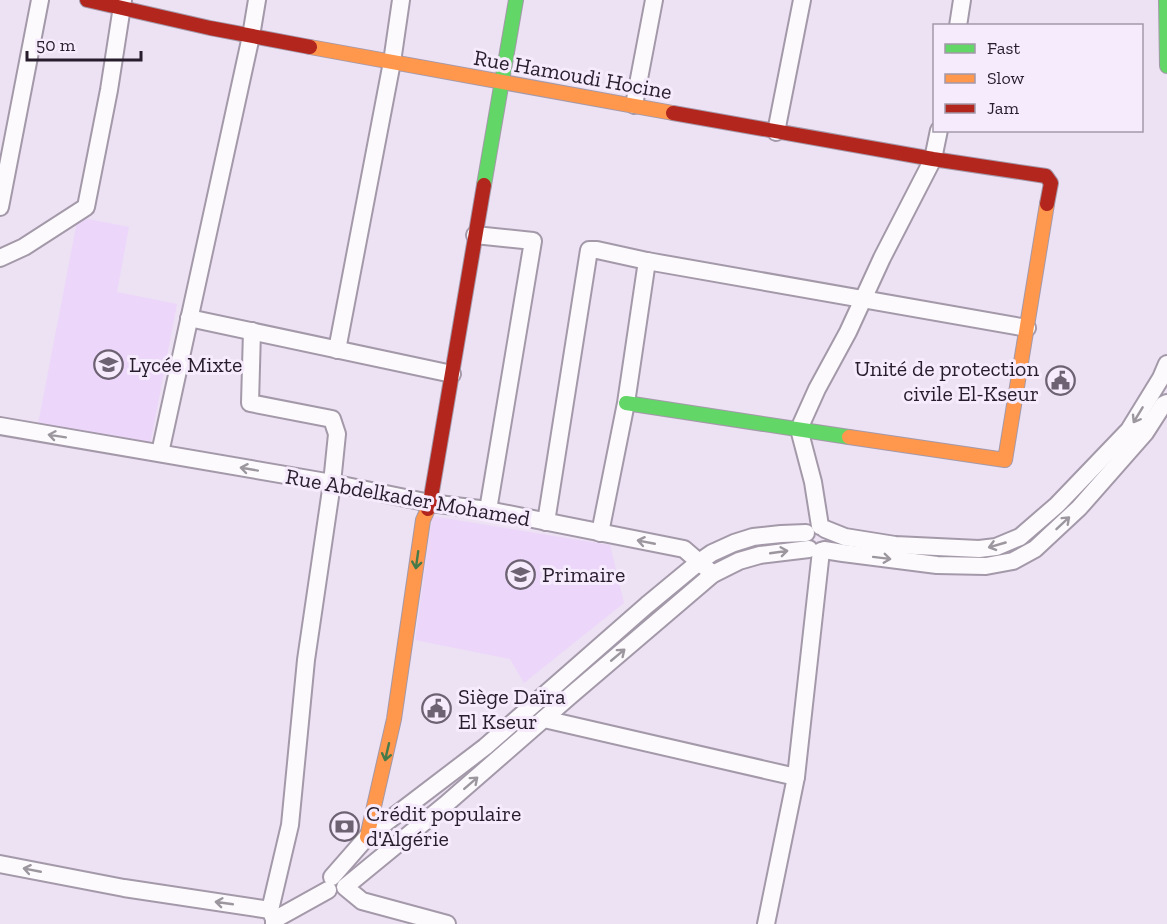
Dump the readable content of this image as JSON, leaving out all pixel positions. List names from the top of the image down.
{
  "streets": {
    "street": ["Rue Hamoudi Hocine", "Rue Abdelkader Mohamed"]
  },
  "places": {
    "school or university": ["Lycée Mixte", "Primaire"],
    "public building": ["Unité de protection civile El-Kseur", "Siège Daïra El Kseur"],
    "bank": ["Crédit populaire d'Algérie"]
  },
  "legend": ["Fast", "Slow", "Jam"],
  "scale_bar": "50 m"
}
